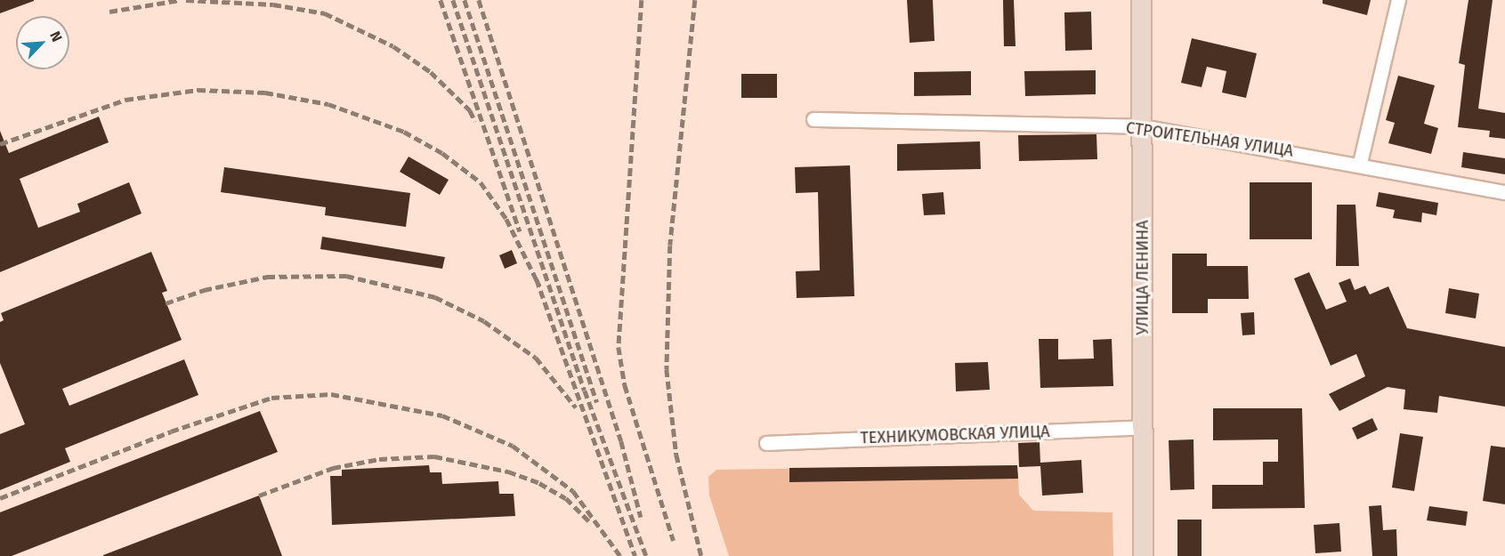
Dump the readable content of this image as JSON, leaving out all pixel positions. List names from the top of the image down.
{
  "streets": {
    "main road": ["УЛИЦА ЛЕНИНА"],
    "street": ["СТРОИТЕЛЬНАЯ УЛИЦА", "ТЕХНИКУМОВСКАЯ УЛИЦА"]
  },
  "crossings": [
    ["СТРОИТЕЛЬНАЯ УЛИЦА", "УЛИЦА ЛЕНИНА"],
    ["УЛИЦА ЛЕНИНА", "ТЕХНИКУМОВСКАЯ УЛИЦА"]
  ],
  "north": "top right"
}
